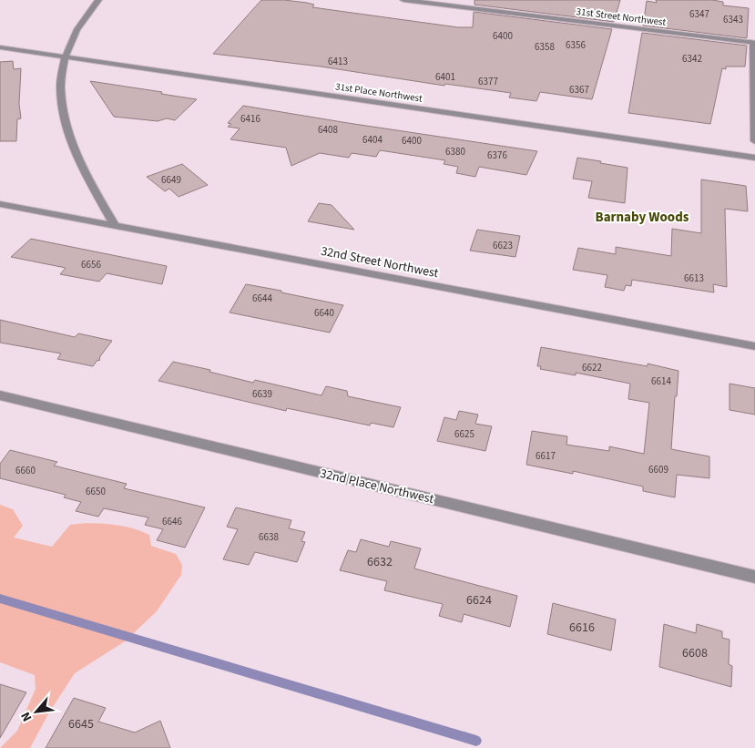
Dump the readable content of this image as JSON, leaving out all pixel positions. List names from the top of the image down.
{
  "streets": {
    "street": [
      "31st Street Northwest",
      "31st Place Northwest",
      "32nd Street Northwest",
      "32nd Place Northwest"
    ]
  },
  "districts": ["Barnaby Woods"],
  "house_numbers": [
    "6347",
    "6343",
    "6400",
    "6356",
    "6358",
    "6342",
    "6413",
    "6401",
    "6377",
    "6367",
    "6416",
    "6408",
    "6404",
    "6400",
    "6380",
    "6376",
    "6649",
    "6623",
    "6656",
    "6613",
    "6644",
    "6640",
    "6622",
    "6614",
    "6639",
    "6625",
    "6617",
    "6609",
    "6660",
    "6650",
    "6646",
    "6638",
    "6632",
    "6624",
    "6616",
    "6608",
    "6645"
  ],
  "north": "bottom left"
}
